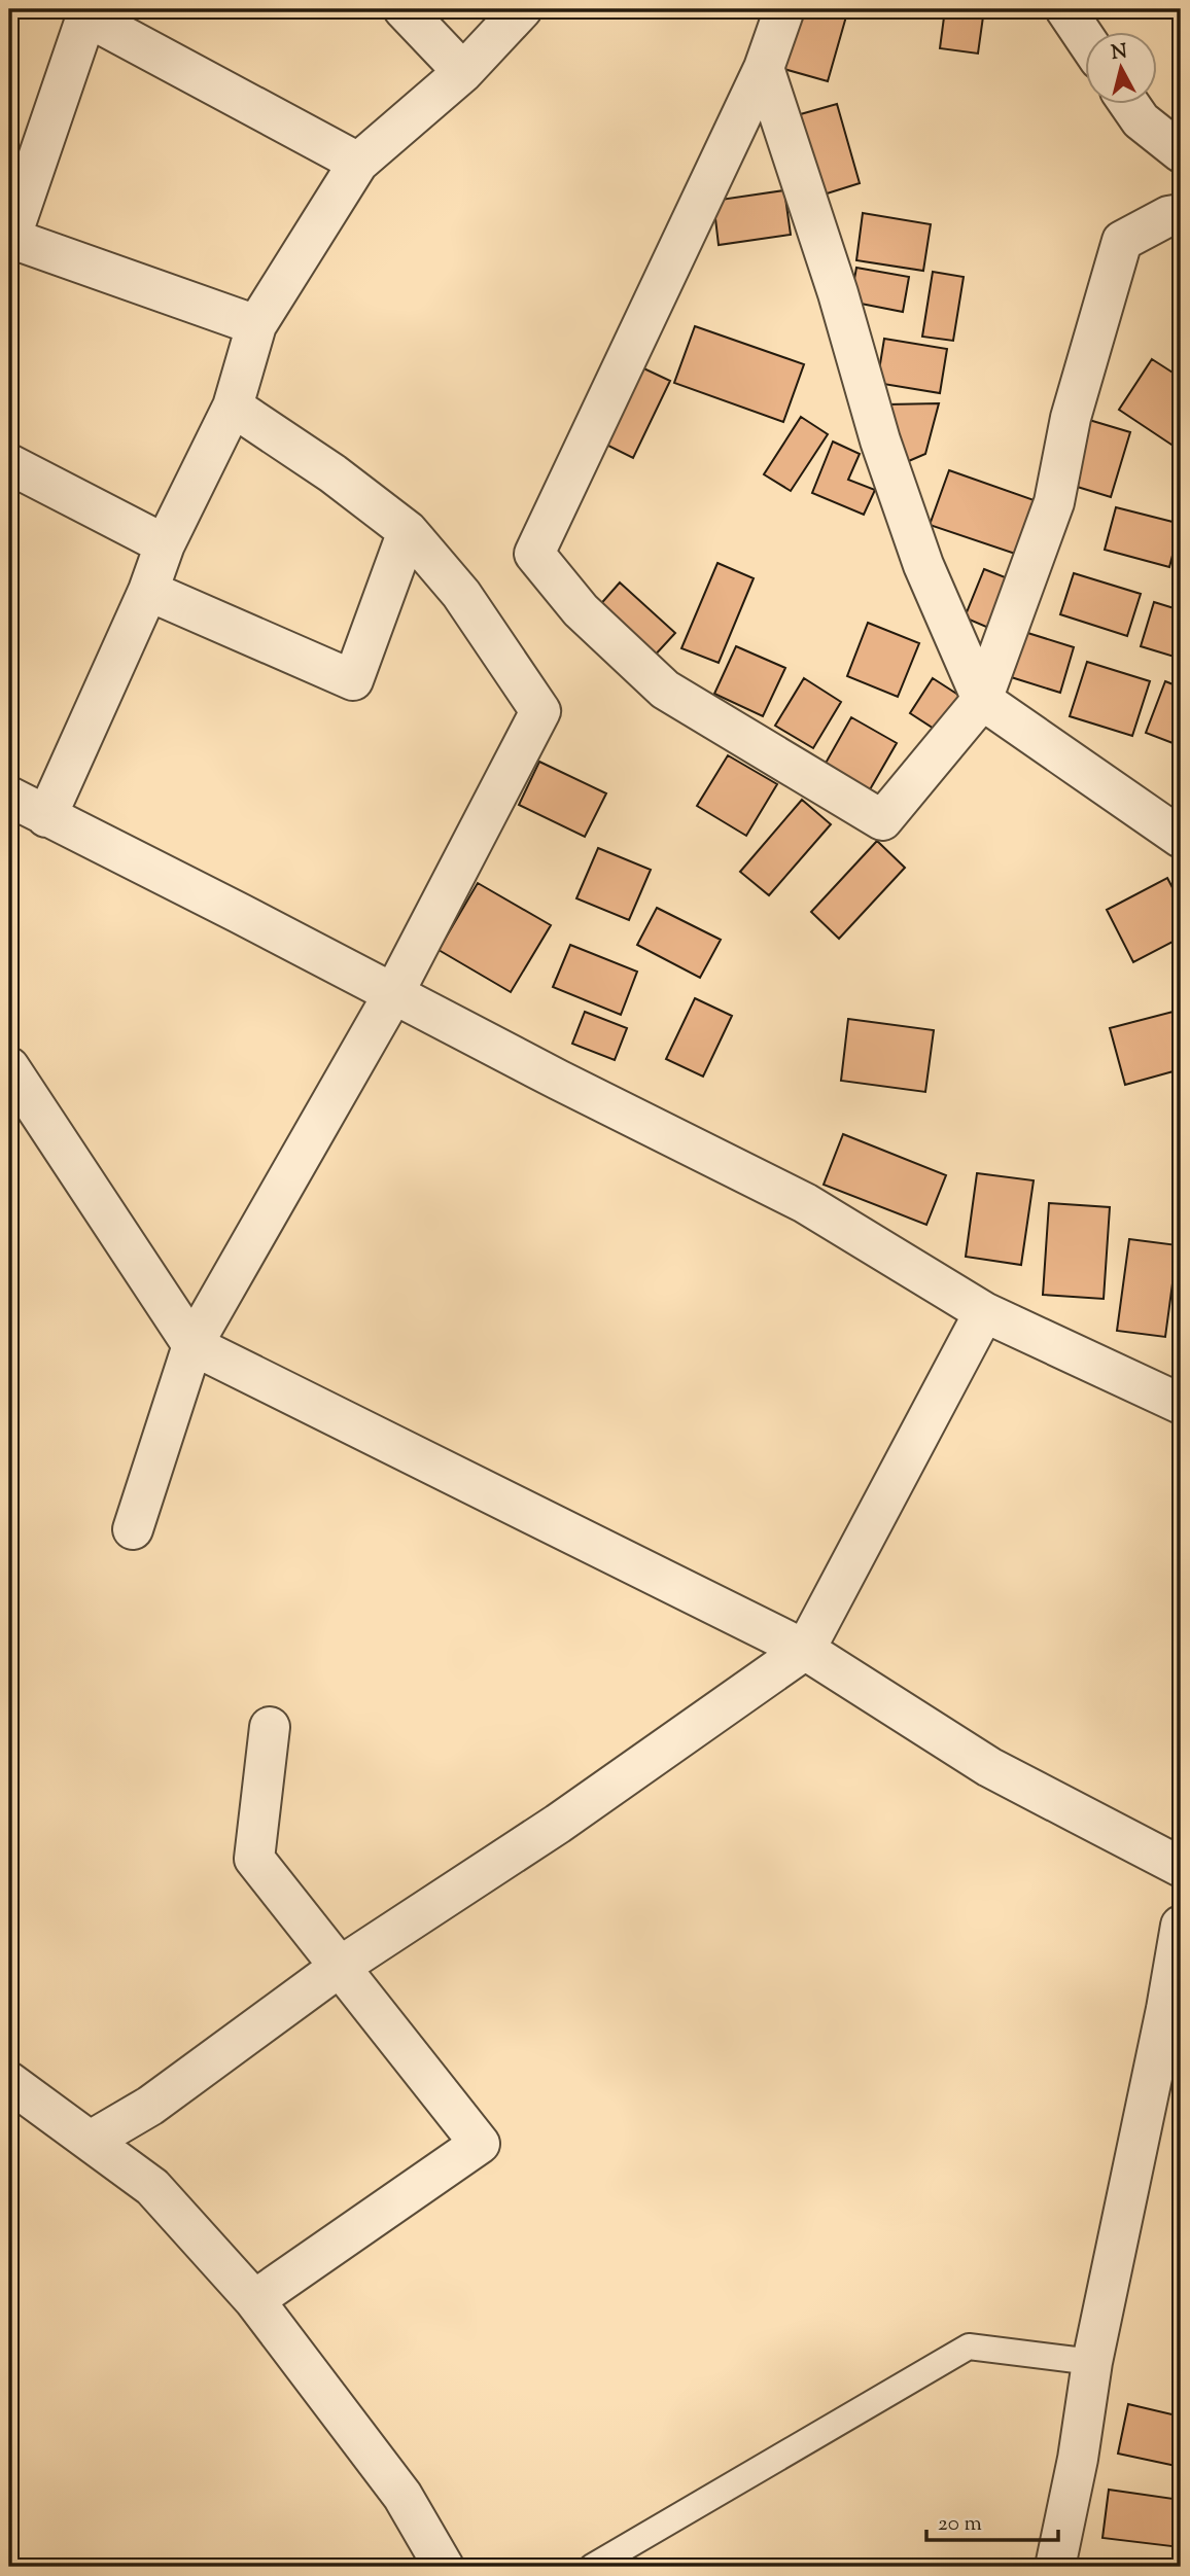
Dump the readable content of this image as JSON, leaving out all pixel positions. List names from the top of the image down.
{
  "scale_bar": "20 m",
  "north": "top"
}
